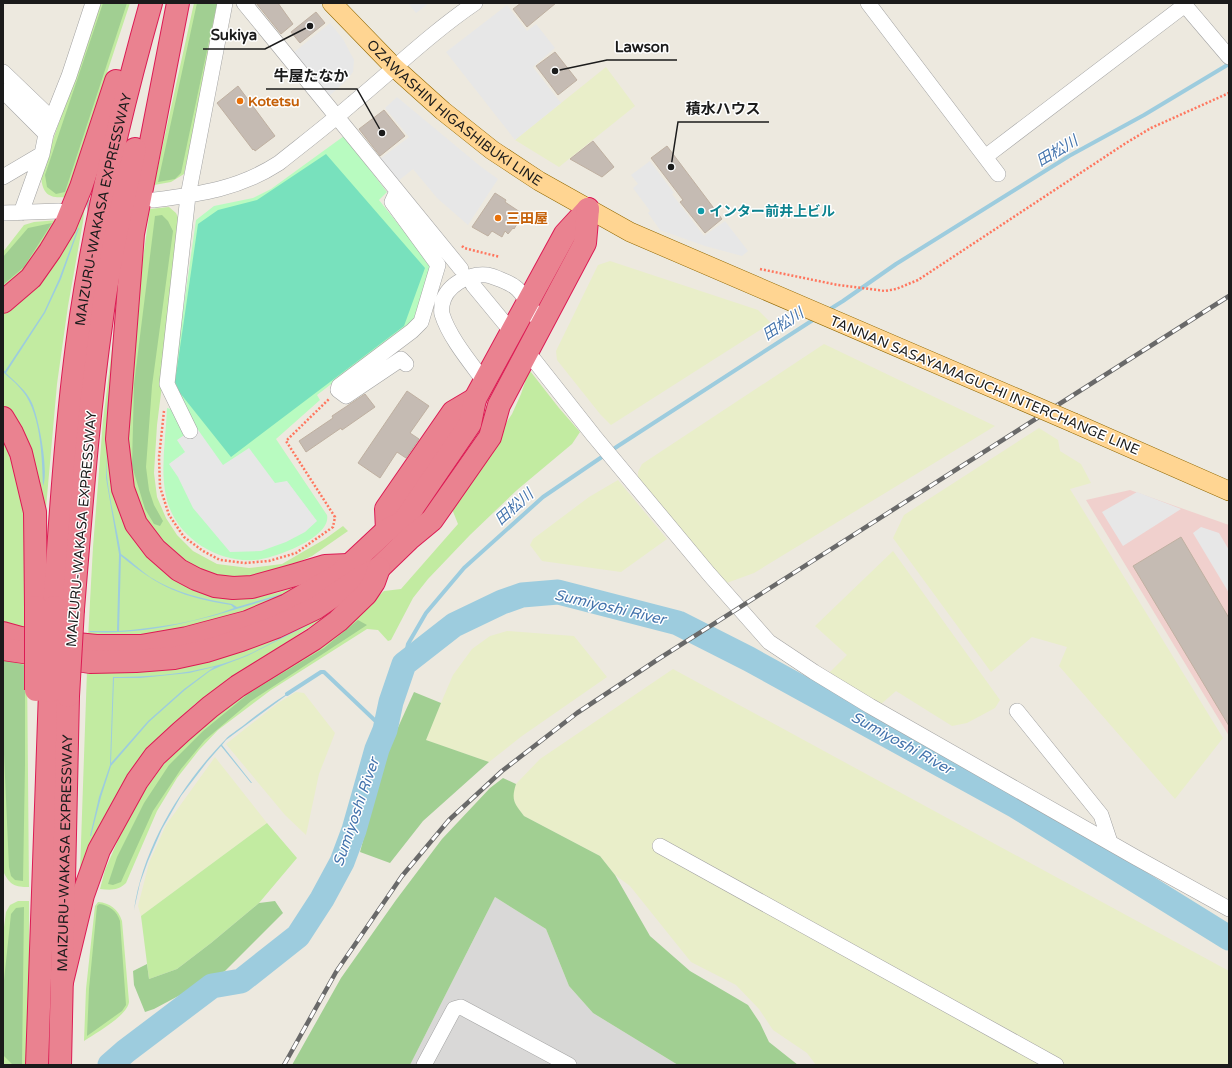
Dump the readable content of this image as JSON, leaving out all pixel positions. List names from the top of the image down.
{
  "streets": {
    "highway": ["MAIZURU-WAKASA EXPRESSWAY"],
    "main road": ["OZAWASHIN HIGASHIBUKI LINE", "TANNAN SASAYAMAGUCHI INTERCHANGE LINE"]
  },
  "crossings": [
    ["OZAWASHIN HIGASHIBUKI LINE", "TANNAN SASAYAMAGUCHI INTERCHANGE LINE"]
  ],
  "water": ["田松川", "Sumiyoshi River"],
  "places": [
    "Sukiya",
    "Lawson",
    "Kotetsu",
    "牛屋たなか",
    "積水ハウス",
    "インター前井上ビル",
    "三田屋"
  ]
}
